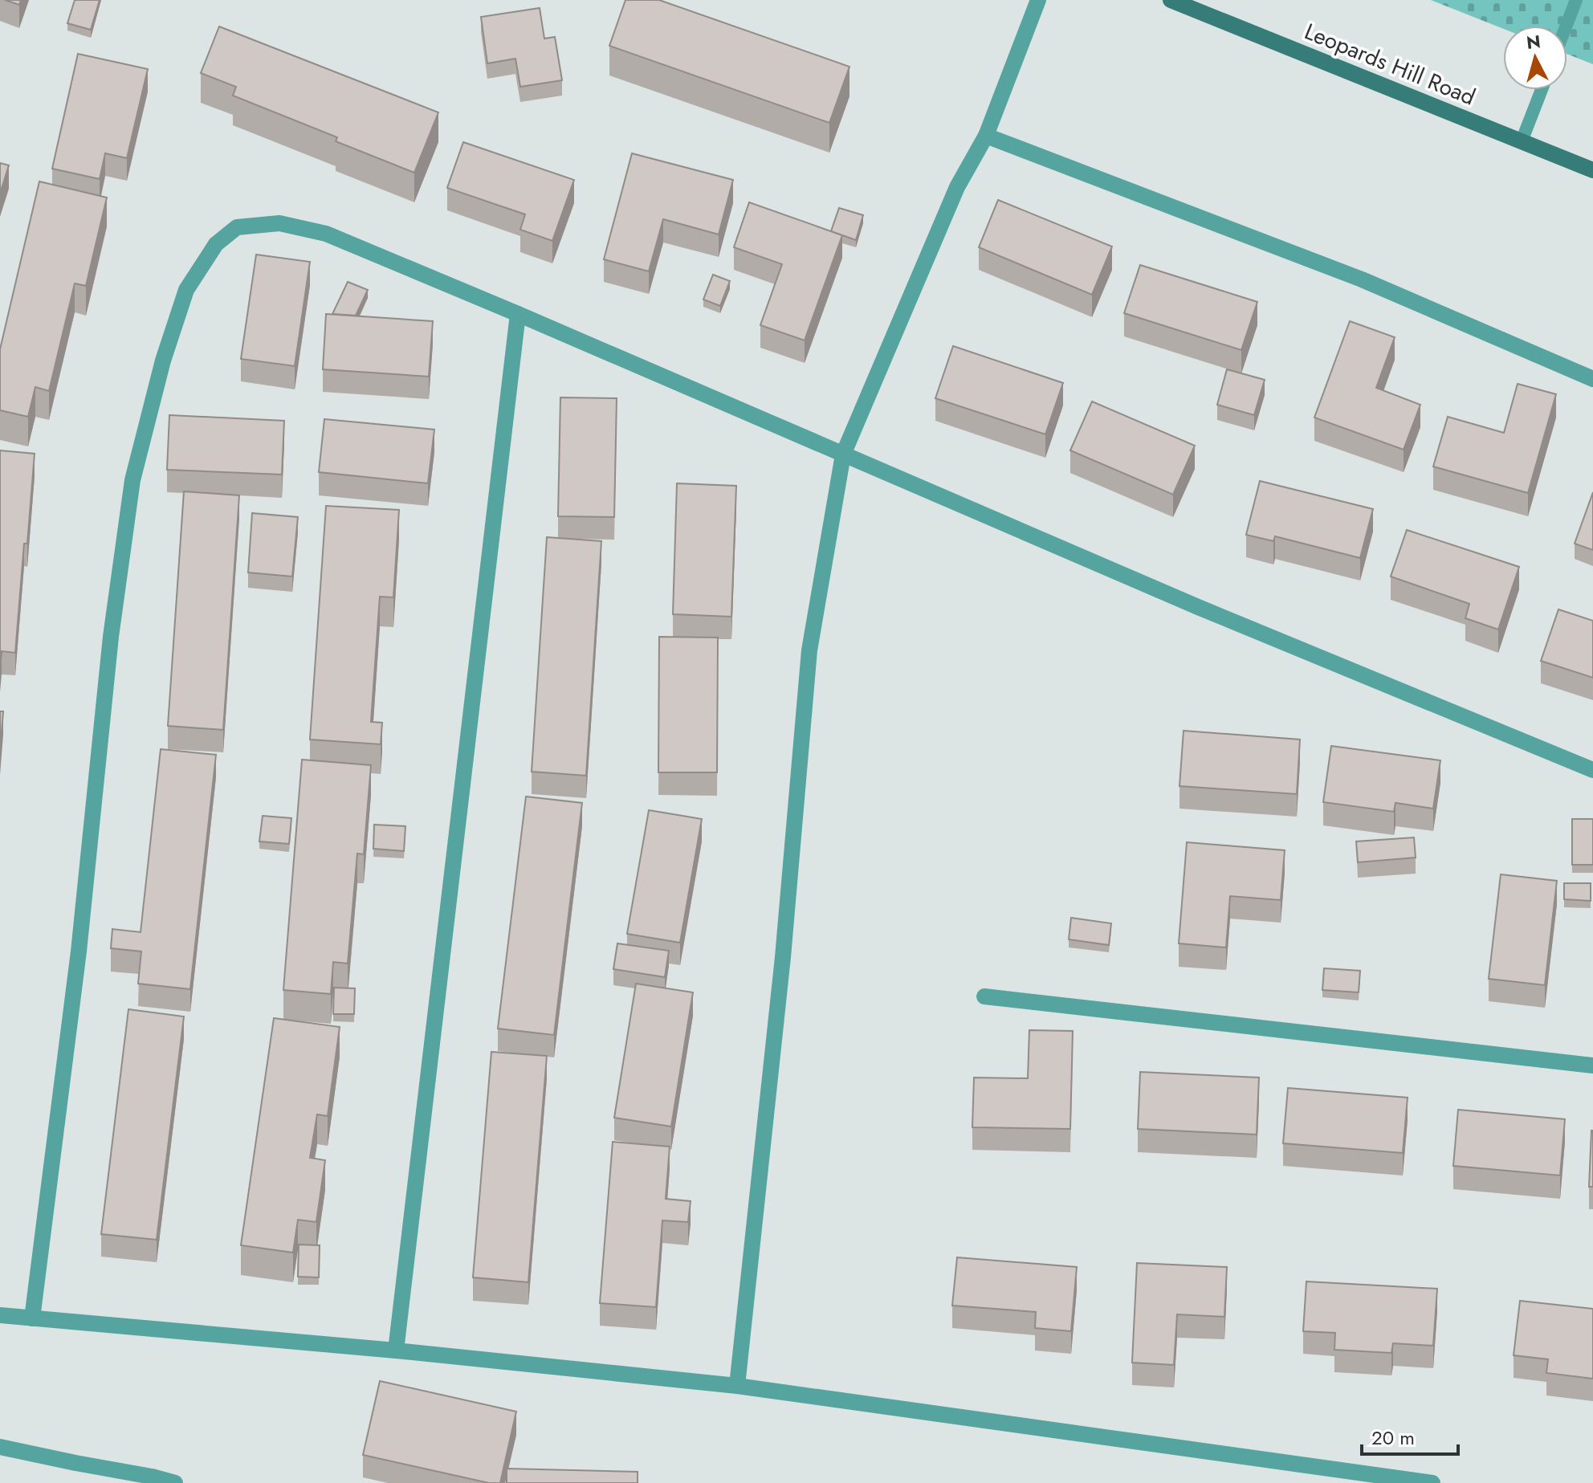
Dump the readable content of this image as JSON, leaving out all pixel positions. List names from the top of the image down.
{
  "streets": {
    "main road": ["Leopards Hill Road"]
  },
  "scale_bar": "20 m",
  "north": "top"
}
